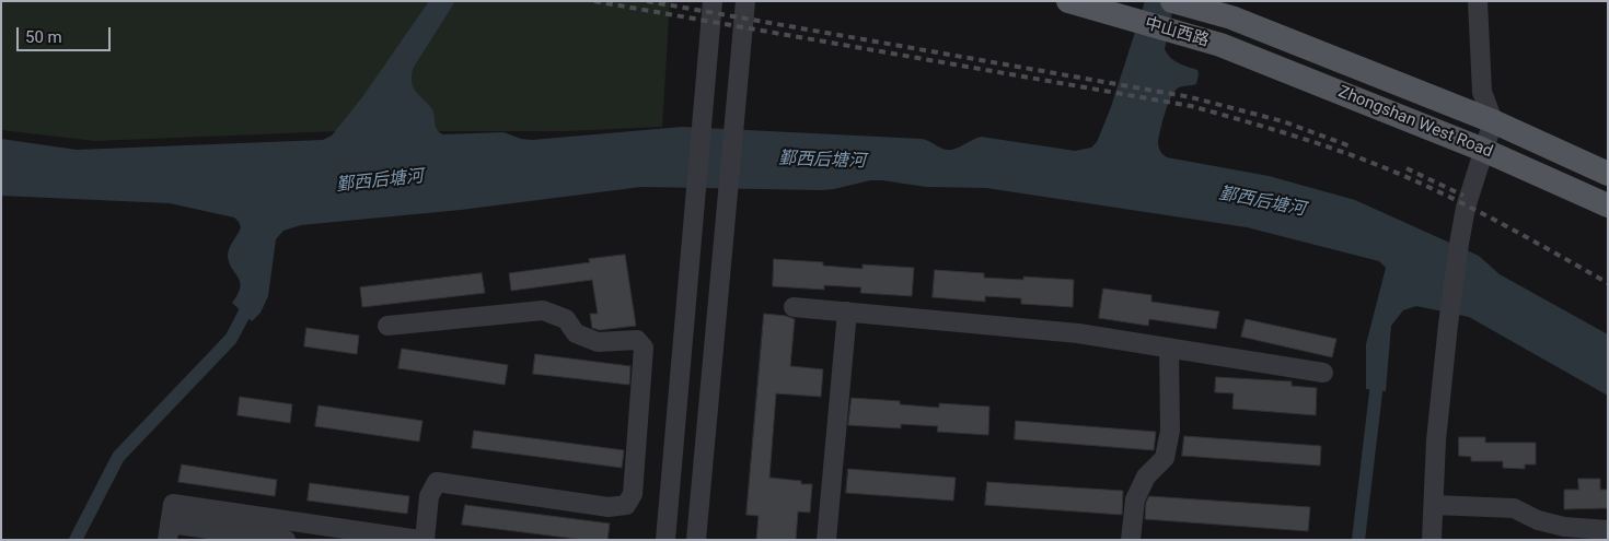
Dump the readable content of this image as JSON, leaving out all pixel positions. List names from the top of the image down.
{
  "streets": {
    "main road": ["中山西路", "Zhongshan West Road"]
  },
  "crossings": [
    ["中山西路", "Zhongshan West Road"]
  ],
  "water": ["鄞西后塘河"],
  "scale_bar": "50 m"
}
